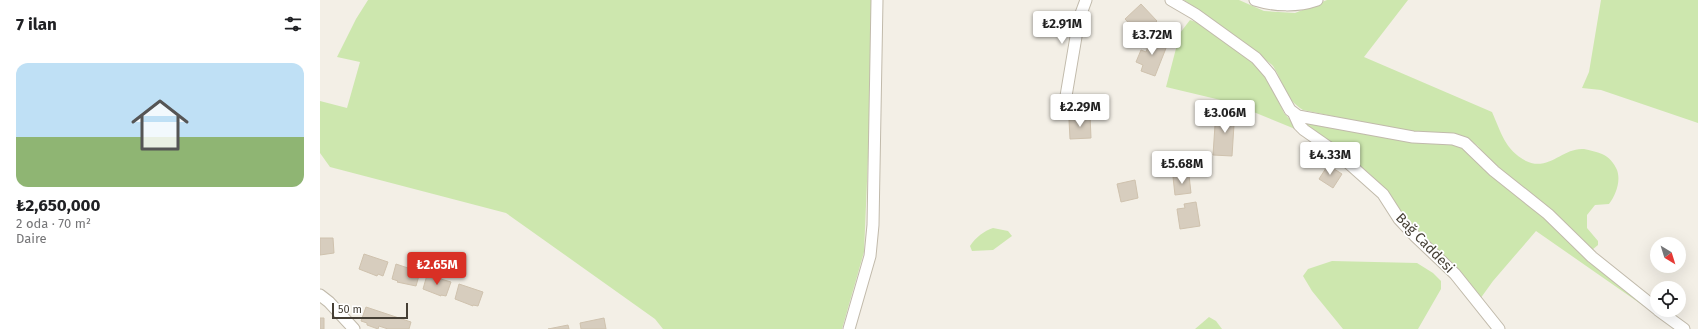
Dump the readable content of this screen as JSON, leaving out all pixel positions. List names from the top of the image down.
{
  "streets": {
    "street": ["Bağ Caddesi"]
  },
  "scale_bar": "50 m",
  "north": "bottom right",
  "page": {
    "heading": "7 ilan",
    "price": [
      "₺2.91M",
      "₺3.72M",
      "₺2.29M",
      "₺3.06M",
      "₺4.33M",
      "₺5.68M",
      "₺2.65M"
    ],
    "list": [
      {
        "name": "₺2,650,000",
        "note": "2 oda · 70 m² · Daire"
      }
    ],
    "scale": "50 m"
  }
}
